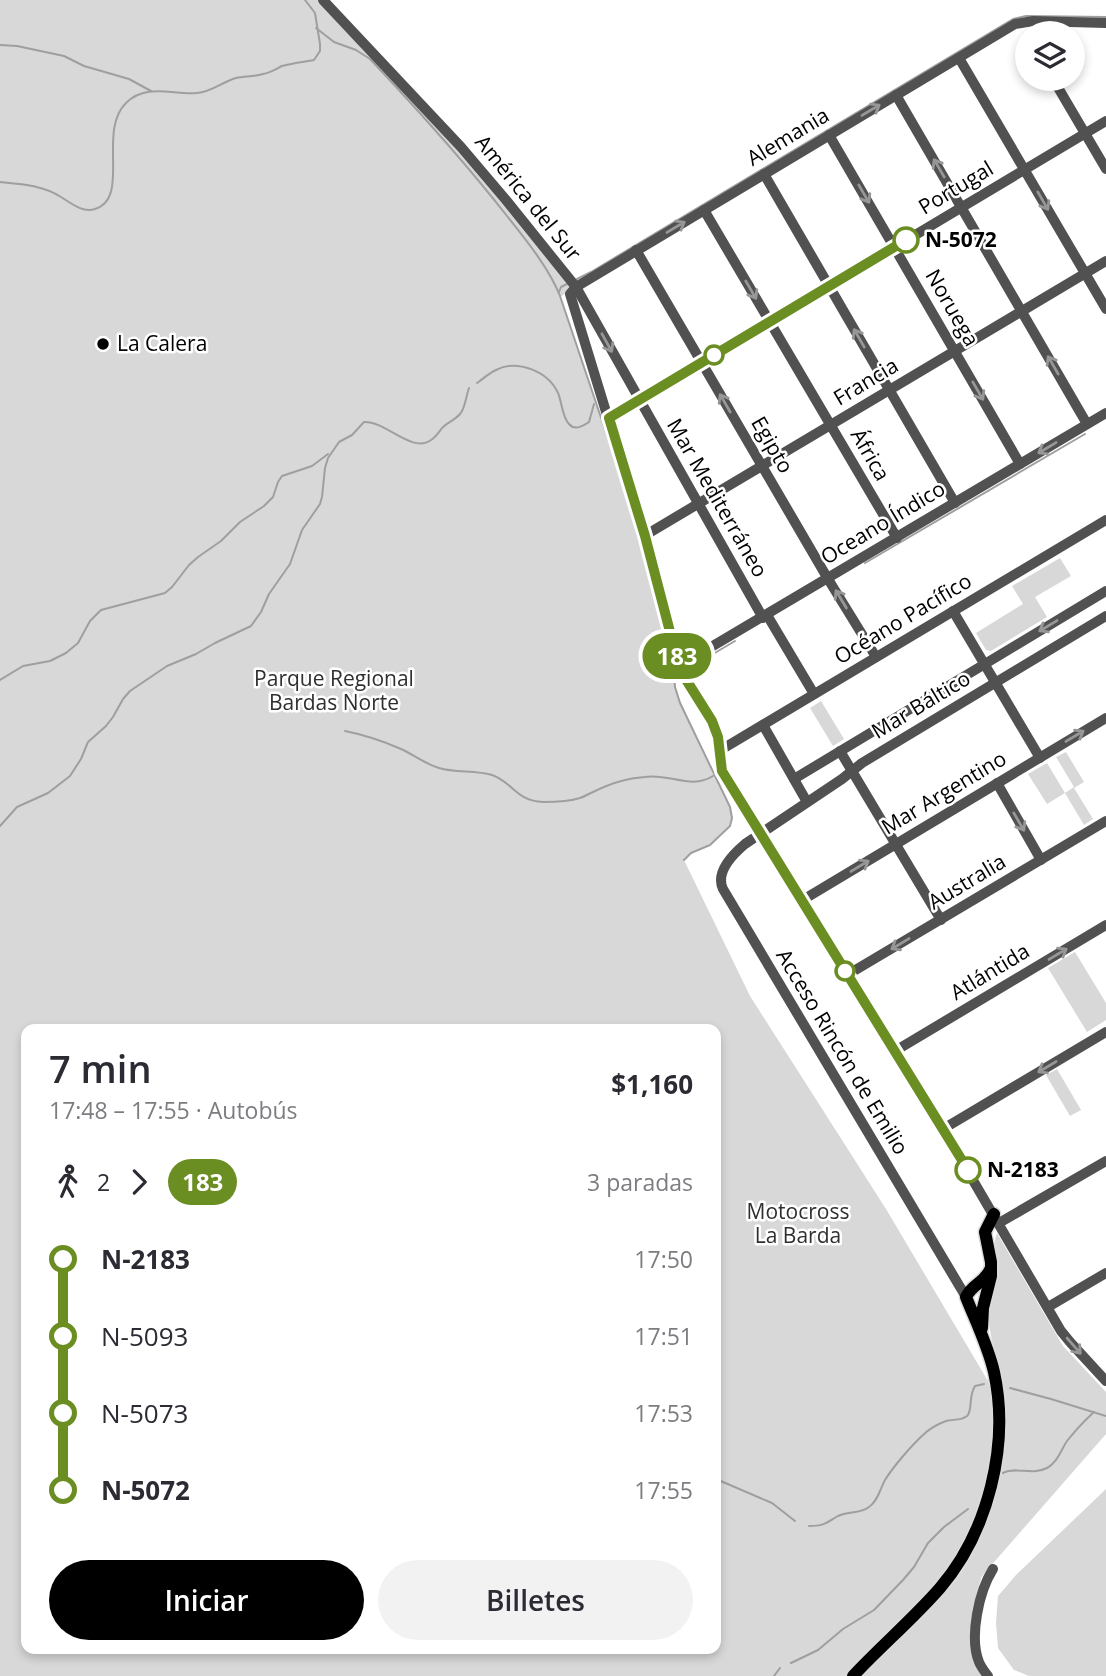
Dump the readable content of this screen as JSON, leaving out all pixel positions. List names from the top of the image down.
{
  "streets": {
    "main road": ["Acceso Rincón de Emilio"],
    "street": [
      "Alemania",
      "Portugal",
      "América del Sur",
      "Noruega",
      "Francia",
      "Egipto",
      "África",
      "Mar Mediterráneo",
      "Oceano Índico",
      "Océano Pacífico",
      "Mar Báltico",
      "Mar Argentino",
      "Australia",
      "Atlántida"
    ]
  },
  "crossings": [
    ["Alemania", "América del Sur"],
    ["Alemania", "Noruega"],
    ["Alemania", "Egipto"],
    ["Alemania", "África"],
    ["Alemania", "Mar Mediterráneo"],
    ["Portugal", "América del Sur"],
    ["Portugal", "Noruega"],
    ["Portugal", "Egipto"],
    ["Portugal", "África"],
    ["Portugal", "Mar Mediterráneo"],
    ["América del Sur", "Francia"],
    ["América del Sur", "Mar Mediterráneo"],
    ["América del Sur", "Oceano Índico"],
    ["América del Sur", "Océano Pacífico"],
    ["América del Sur", "Mar Báltico"],
    ["América del Sur", "Mar Argentino"],
    ["América del Sur", "Australia"],
    ["América del Sur", "Atlántida"],
    ["América del Sur", "Acceso Rincón de Emilio"],
    ["Noruega", "Francia"],
    ["Noruega", "Oceano Índico"],
    ["Francia", "Egipto"],
    ["Francia", "África"],
    ["Francia", "Mar Mediterráneo"],
    ["Egipto", "Oceano Índico"],
    ["Egipto", "Océano Pacífico"],
    ["África", "Oceano Índico"],
    ["Mar Mediterráneo", "Oceano Índico"],
    ["Mar Mediterráneo", "Océano Pacífico"],
    ["Mar Báltico", "Acceso Rincón de Emilio"]
  ],
  "one_way": [
    "Egipto",
    "Mar Argentino",
    "Australia",
    "Atlántida"
  ],
  "parks": ["Parque Regional Bardas Norte", "Motocross La Barda"],
  "places": ["N-5072", "La Calera", "N-2183"],
  "lines": ["bus line 183"],
  "page": {
    "on_map": "183",
    "heading": ["7 min", "17:48 – 17:55 · Autobús", "$1,160"],
    "legs": ["2", "183", "3 paradas"],
    "list": [
      {
        "name": "N-2183",
        "value": "17:50"
      },
      {
        "name": "N-5093",
        "value": "17:51"
      },
      {
        "name": "N-5073",
        "value": "17:53"
      },
      {
        "name": "N-5072",
        "value": "17:55"
      }
    ],
    "buttons": ["Iniciar", "Billetes"]
  }
}
